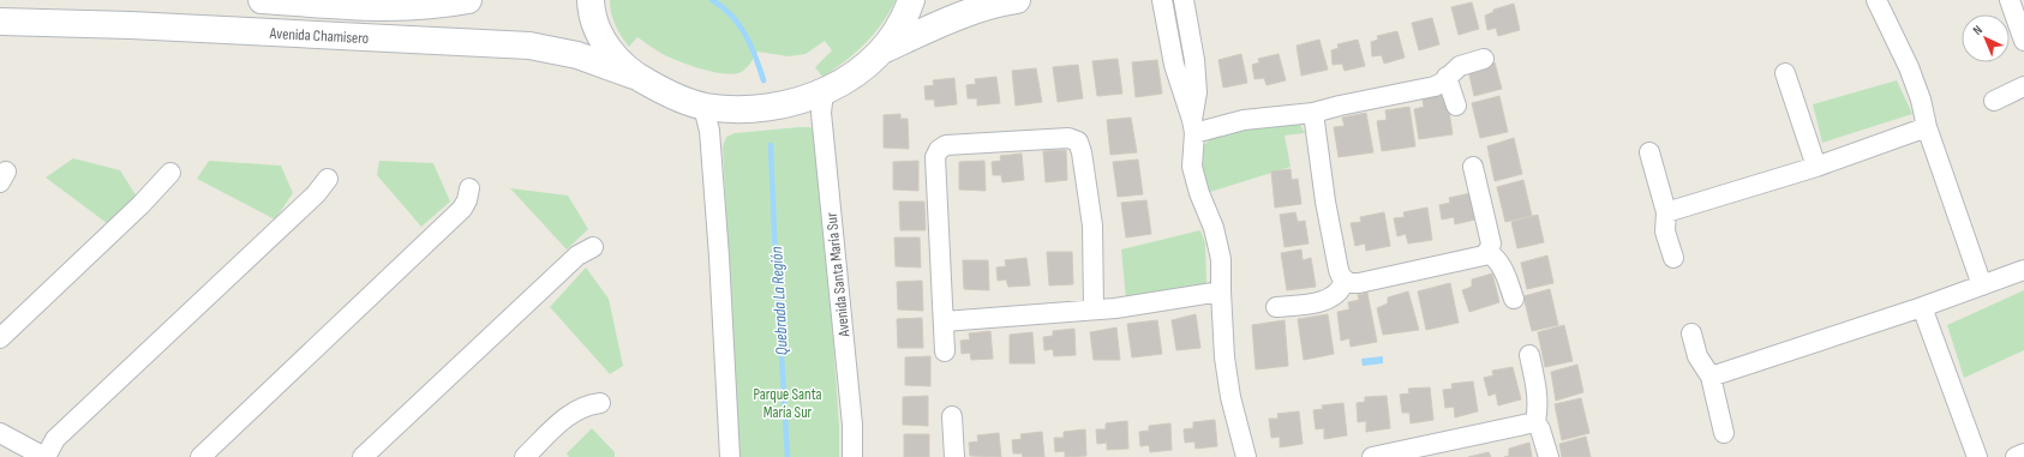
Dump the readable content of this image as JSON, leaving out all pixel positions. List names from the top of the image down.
{
  "streets": {
    "street": ["Avenida Chamisero", "Avenida Santa María Sur"]
  },
  "water": ["Quebrada La Región"],
  "parks": ["Parque Santa María Sur"],
  "north": "top left"
}
